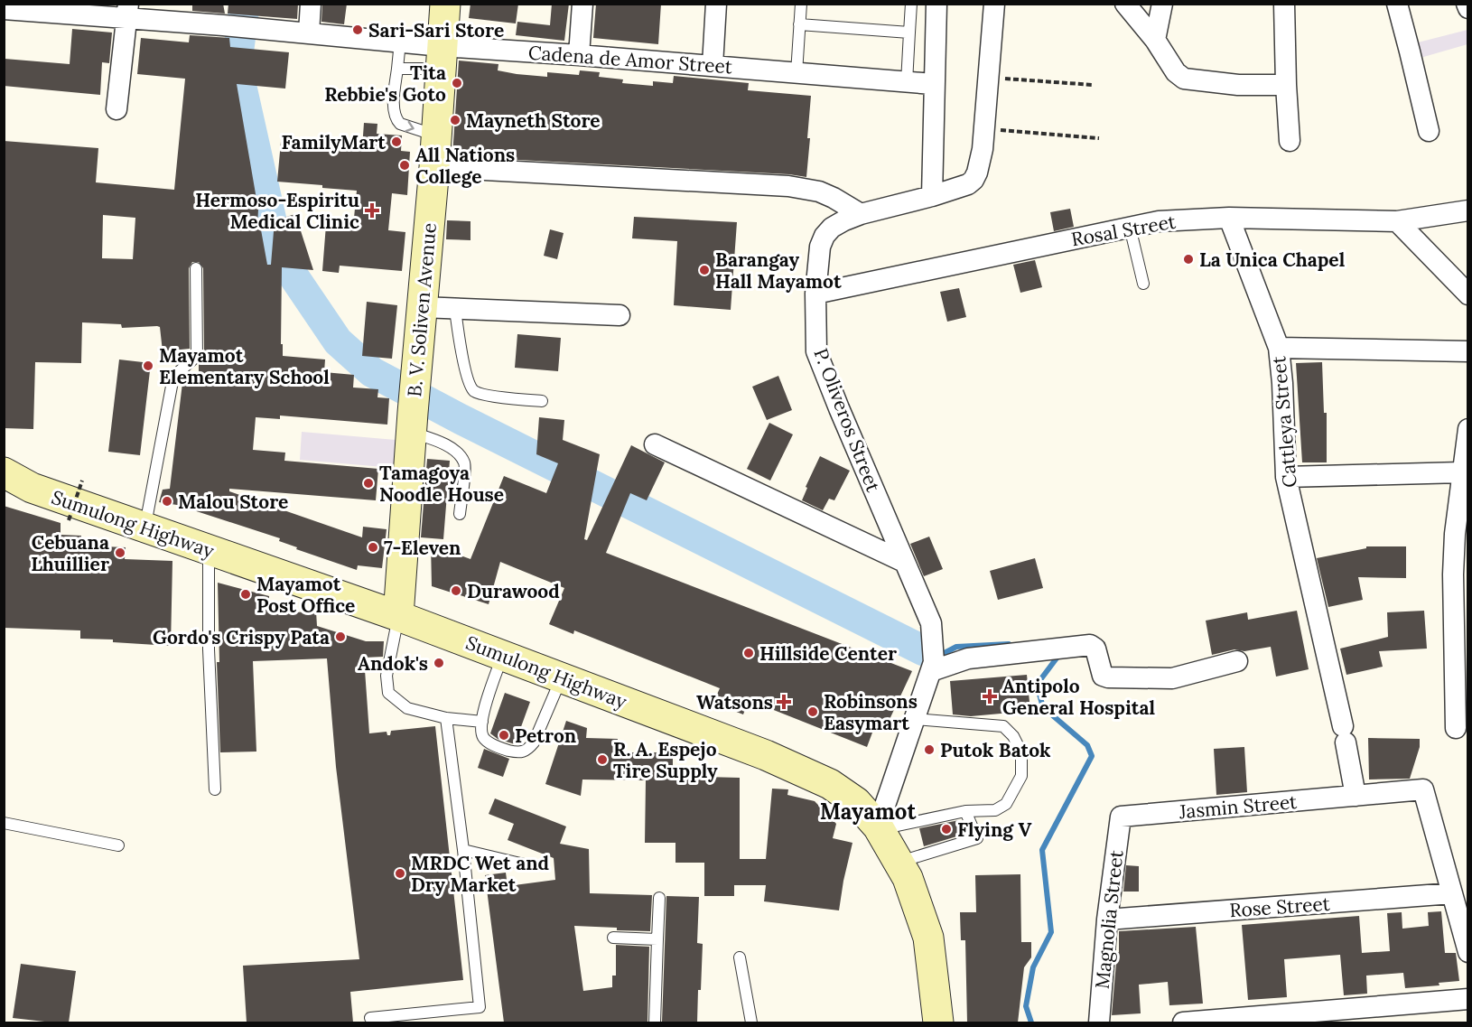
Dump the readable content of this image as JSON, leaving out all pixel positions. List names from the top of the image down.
{
  "streets": {
    "main road": ["B. V. Soliven Avenue", "Sumulong Highway"],
    "street": [
      "Cadena de Amor Street",
      "Rosal Street",
      "P. Oliveros Street",
      "Cattleya Street",
      "Jasmin Street",
      "Rose Street",
      "Magnolia Street"
    ]
  },
  "crossings": [
    ["Cadena de Amor Street", "B. V. Soliven Avenue"],
    ["Rosal Street", "P. Oliveros Street"],
    ["Rosal Street", "Cattleya Street"],
    ["B. V. Soliven Avenue", "Sumulong Highway"],
    ["P. Oliveros Street", "Sumulong Highway"],
    ["Cattleya Street", "Jasmin Street"],
    ["Jasmin Street", "Rose Street"],
    ["Jasmin Street", "Magnolia Street"],
    ["Rose Street", "Magnolia Street"]
  ],
  "districts": ["Mayamot"],
  "places": {
    "other": [
      "Sari-Sari Store",
      "Tita Rebbie's Goto",
      "Mayneth Store",
      "FamilyMart",
      "All Nations College",
      "La Unica Chapel",
      "Barangay Hall Mayamot",
      "Mayamot Elementary School",
      "Tamagoya Noodle House",
      "Malou Store",
      "7-Eleven",
      "Cebuana Lhuillier",
      "Durawood",
      "Mayamot Post Office",
      "Gordo's Crispy Pata",
      "Hillside Center",
      "Andok's",
      "Robinsons Easymart",
      "Petron",
      "Putok Batok",
      "R. A. Espejo Tire Supply",
      "Flying V",
      "MRDC Wet and Dry Market"
    ],
    "health": ["Hermoso-Espiritu Medical Clinic", "Antipolo General Hospital", "Watsons"]
  }
}
